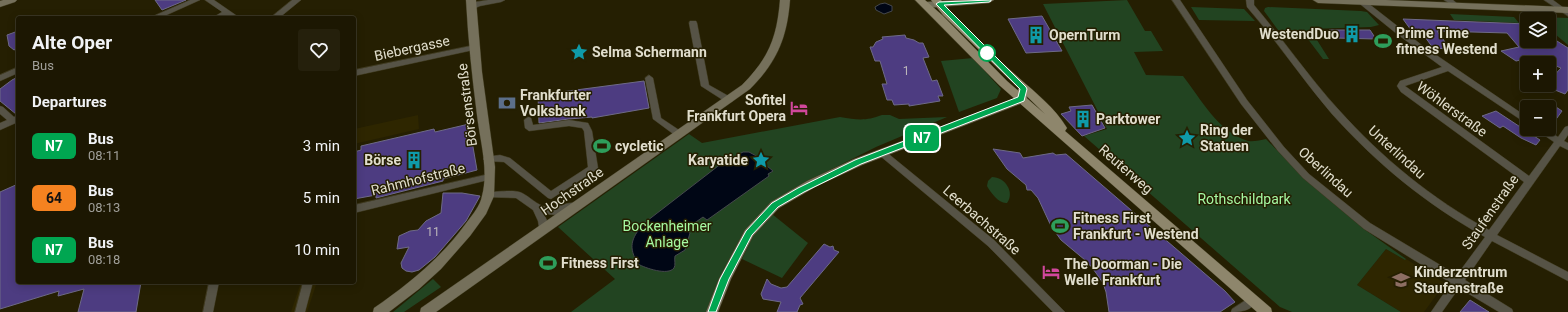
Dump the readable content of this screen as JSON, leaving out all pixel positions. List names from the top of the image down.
{
  "streets": {
    "main road": ["Börsenstraße", "Reuterweg", "Hochstraße"],
    "street": [
      "Biebergasse",
      "Wöhlerstraße",
      "Unterlindau",
      "Oberlindau",
      "Rahmhofstraße",
      "Staufenstraße",
      "Leerbachstraße"
    ]
  },
  "crossings": [
    ["Biebergasse", "Börsenstraße"],
    ["Börsenstraße", "Rahmhofstraße"],
    ["Wöhlerstraße", "Staufenstraße"],
    ["Unterlindau", "Staufenstraße"],
    ["Oberlindau", "Staufenstraße"]
  ],
  "parks": ["Rothschildpark", "Bockenheimer Anlage"],
  "places": {
    "building": [
      "WestendDuo",
      "OpernTurm",
      "Parktower",
      "Börse"
    ],
    "sports": [
      "Prime Time fitness Westend",
      "cycletic",
      "Fitness First Frankfurt - Westend",
      "Fitness First"
    ],
    "place": ["Selma Schermann", "Ring der Statuen", "Karyatide"],
    "bank": ["Frankfurter Volksbank"],
    "hotel": ["Sofitel Frankfurt Opera", "The Doorman - Die Welle Frankfurt"],
    "school or university": ["Kinderzentrum Staufenstraße"]
  },
  "lines": ["bus line N7"],
  "house_numbers": ["1", "11"],
  "page": {
    "on_map": "N7",
    "map_buttons": ["+", "−"],
    "heading": [
      ["Alte Oper", "Bus"],
      "Departures"
    ],
    "list": [
      {
        "mark": "N7",
        "name": "Bus",
        "note": "08:11",
        "value": "3 min"
      },
      {
        "mark": "64",
        "name": "Bus",
        "note": "08:13",
        "value": "5 min"
      },
      {
        "mark": "N7",
        "name": "Bus",
        "note": "08:18",
        "value": "10 min"
      }
    ]
  }
}
